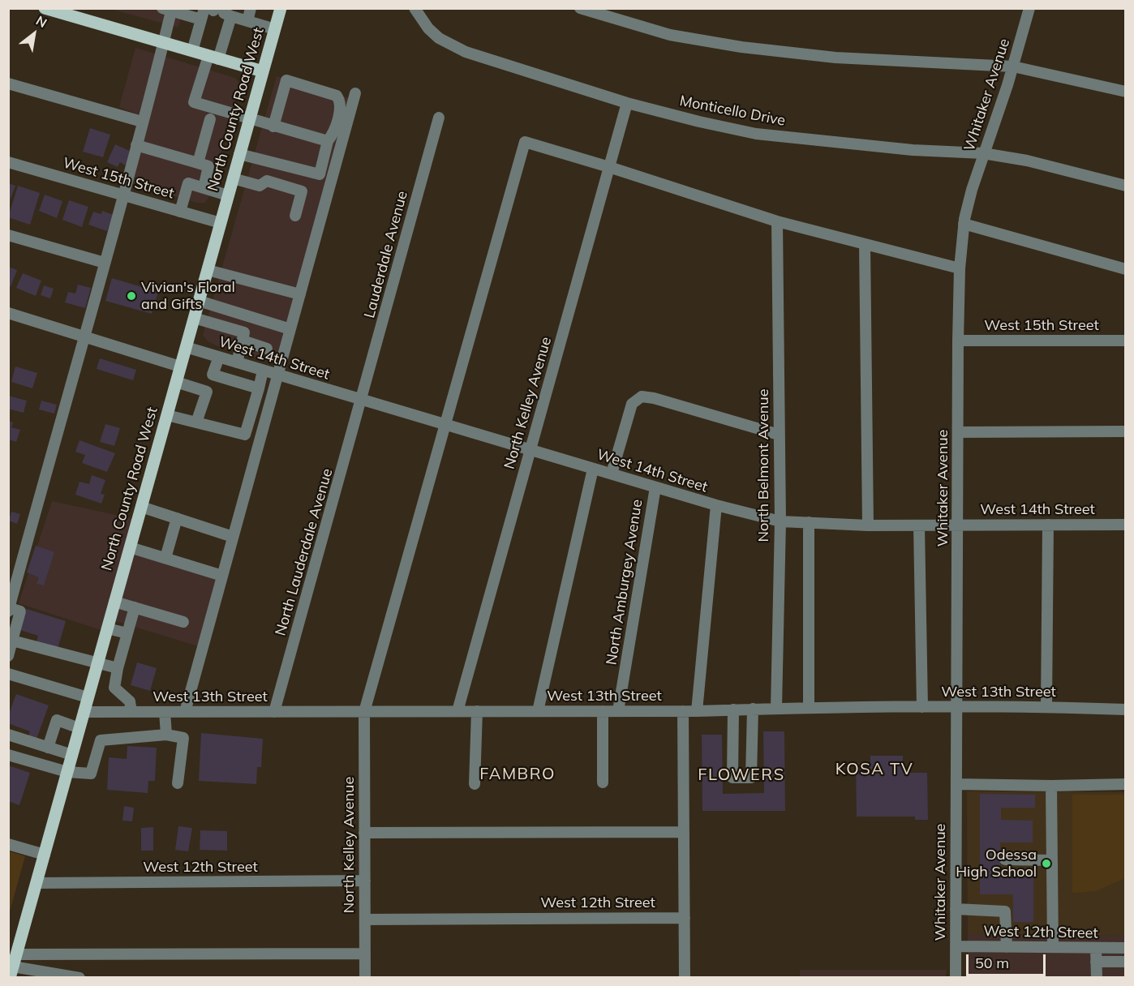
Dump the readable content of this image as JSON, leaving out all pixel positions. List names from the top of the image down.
{
  "streets": {
    "main road": ["North County Road West"],
    "street": [
      "Whitaker Avenue",
      "Monticello Drive",
      "West 15th Street",
      "Lauderdale Avenue",
      "West 14th Street",
      "North Kelley Avenue",
      "North Belmont Avenue",
      "North Lauderdale Avenue",
      "North Amburgey Avenue",
      "West 13th Street",
      "West 12th Street"
    ]
  },
  "crossings": [
    ["Whitaker Avenue", "Monticello Drive"],
    ["Whitaker Avenue", "West 15th Street"],
    ["Whitaker Avenue", "West 14th Street"],
    ["Whitaker Avenue", "West 13th Street"],
    ["Whitaker Avenue", "West 12th Street"],
    ["North County Road West", "West 15th Street"],
    ["North County Road West", "West 14th Street"],
    ["North County Road West", "West 13th Street"],
    ["North County Road West", "West 12th Street"],
    ["Monticello Drive", "North Kelley Avenue"],
    ["Lauderdale Avenue", "West 14th Street"],
    ["Lauderdale Avenue", "North Lauderdale Avenue"],
    ["West 14th Street", "North Kelley Avenue"],
    ["West 14th Street", "North Belmont Avenue"],
    ["West 14th Street", "North Lauderdale Avenue"],
    ["West 14th Street", "North Amburgey Avenue"],
    ["North Kelley Avenue", "West 13th Street"],
    ["North Kelley Avenue", "West 12th Street"],
    ["North Belmont Avenue", "West 13th Street"],
    ["North Lauderdale Avenue", "West 13th Street"],
    ["North Amburgey Avenue", "West 13th Street"]
  ],
  "districts": ["KOSA TV", "FAMBRO", "FLOWERS"],
  "places": ["Vivian's Floral and Gifts", "Odessa High School"],
  "scale_bar": "50 m",
  "north": "top right"
}
